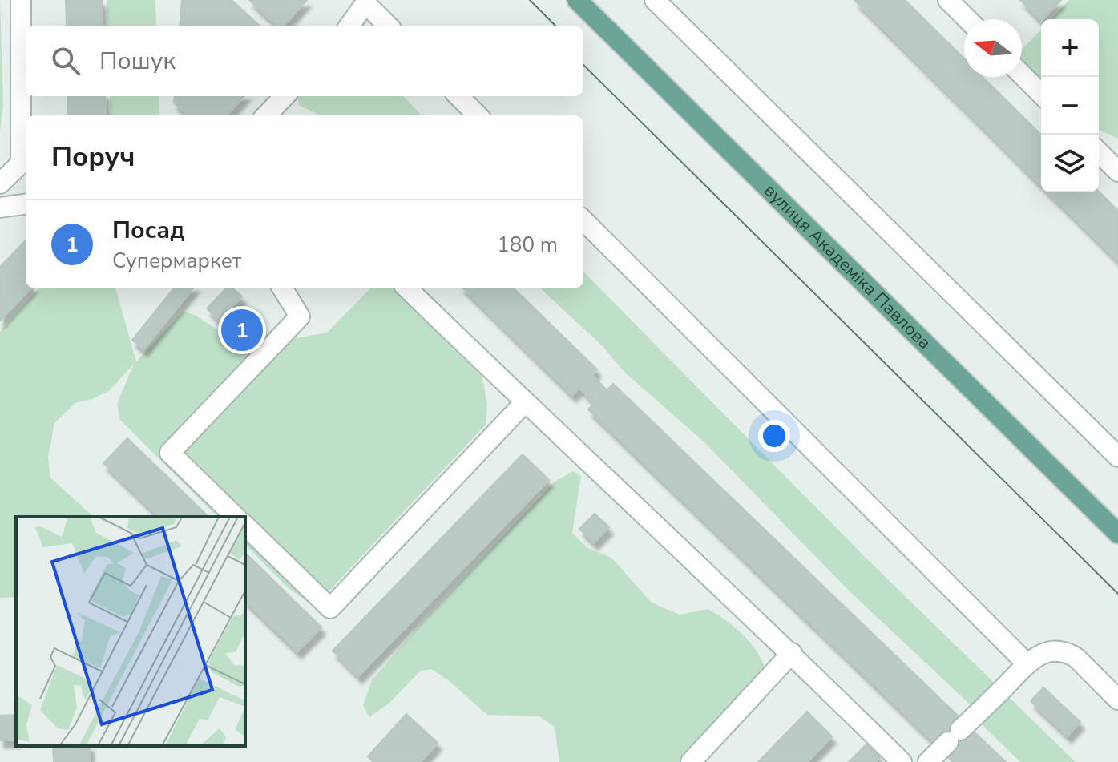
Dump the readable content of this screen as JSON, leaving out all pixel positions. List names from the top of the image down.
{
  "streets": {
    "main road": ["вулиця Академіка Павлова"]
  },
  "north": "left",
  "page": {
    "map_buttons": ["+", "−"],
    "search": "Пошук",
    "heading": "Поруч",
    "list": [
      {
        "mark": "1",
        "name": "Посад",
        "note": "Супермаркет",
        "value": "180 m"
      }
    ],
    "pins": "1"
  }
}
